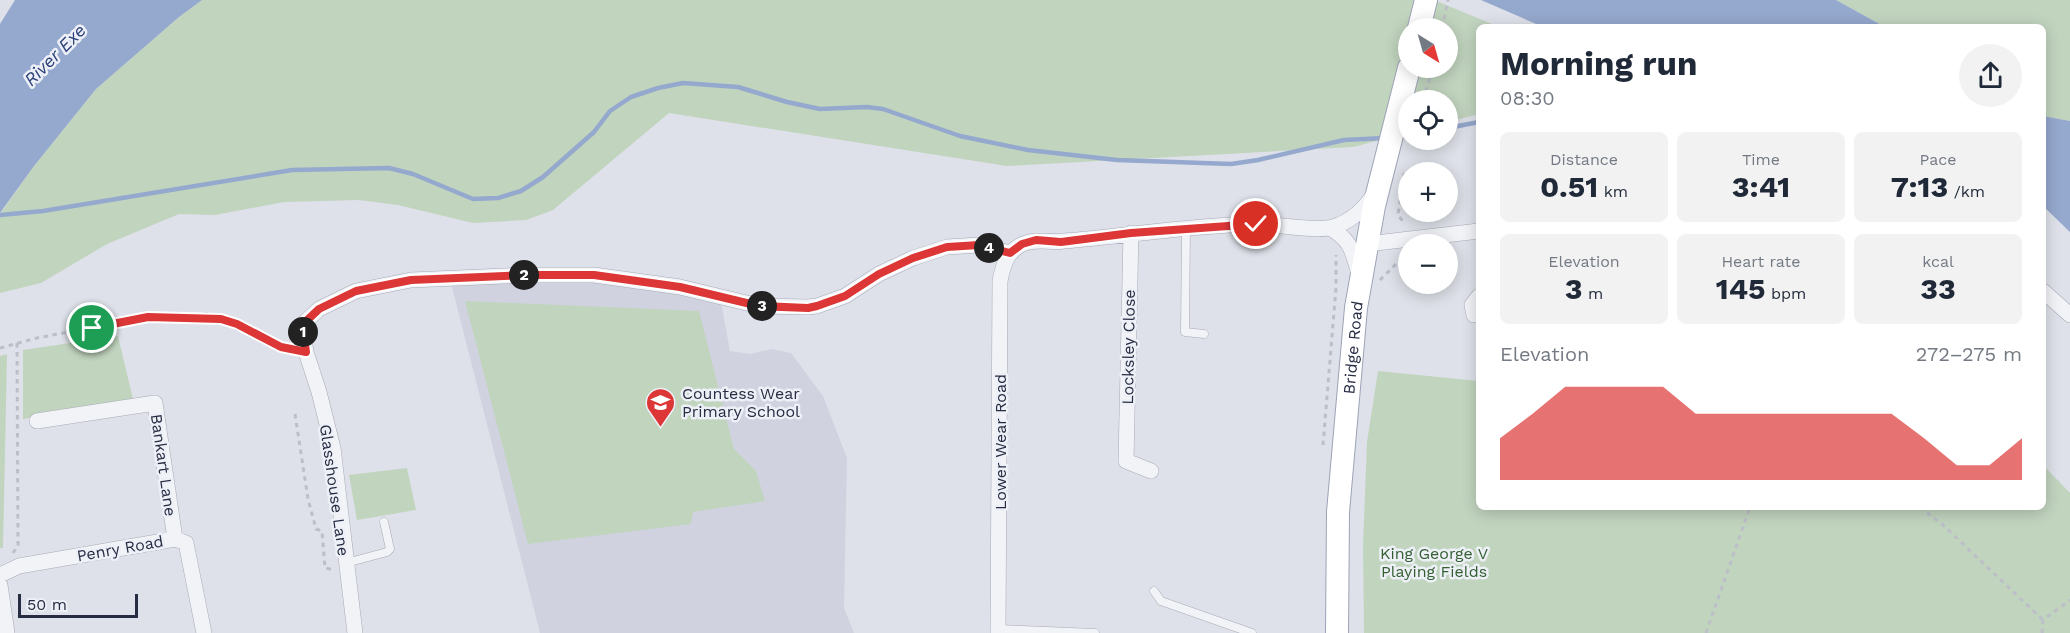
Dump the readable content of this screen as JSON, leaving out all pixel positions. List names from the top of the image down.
{
  "streets": {
    "main road": ["Bridge Road"],
    "street": [
      "Locksley Close",
      "Lower Wear Road",
      "Bankart Lane",
      "Glasshouse Lane",
      "Penry Road"
    ]
  },
  "crossings": [
    ["Lower Wear Road", "Glasshouse Lane"],
    ["Bankart Lane", "Penry Road"]
  ],
  "water": ["River Exe"],
  "parks": ["King George V Playing Fields"],
  "places": {
    "school or university": ["Countess Wear Primary School"]
  },
  "scale_bar": "50 m",
  "north": "bottom right",
  "page": {
    "map_buttons": ["+", "−"],
    "heading": ["Morning run", "08:30"],
    "stats": [
      ["Distance", "0.51 km"],
      ["Time", "3:41"],
      ["Pace", "7:13 /km"],
      ["Elevation", "3 m"],
      ["Heart rate", "145 bpm"],
      ["kcal", "33"]
    ],
    "pins": [
      "4",
      "2",
      "3",
      "1"
    ],
    "chart": ["Elevation", "272–275 m"],
    "scale": "50 m"
  }
}
